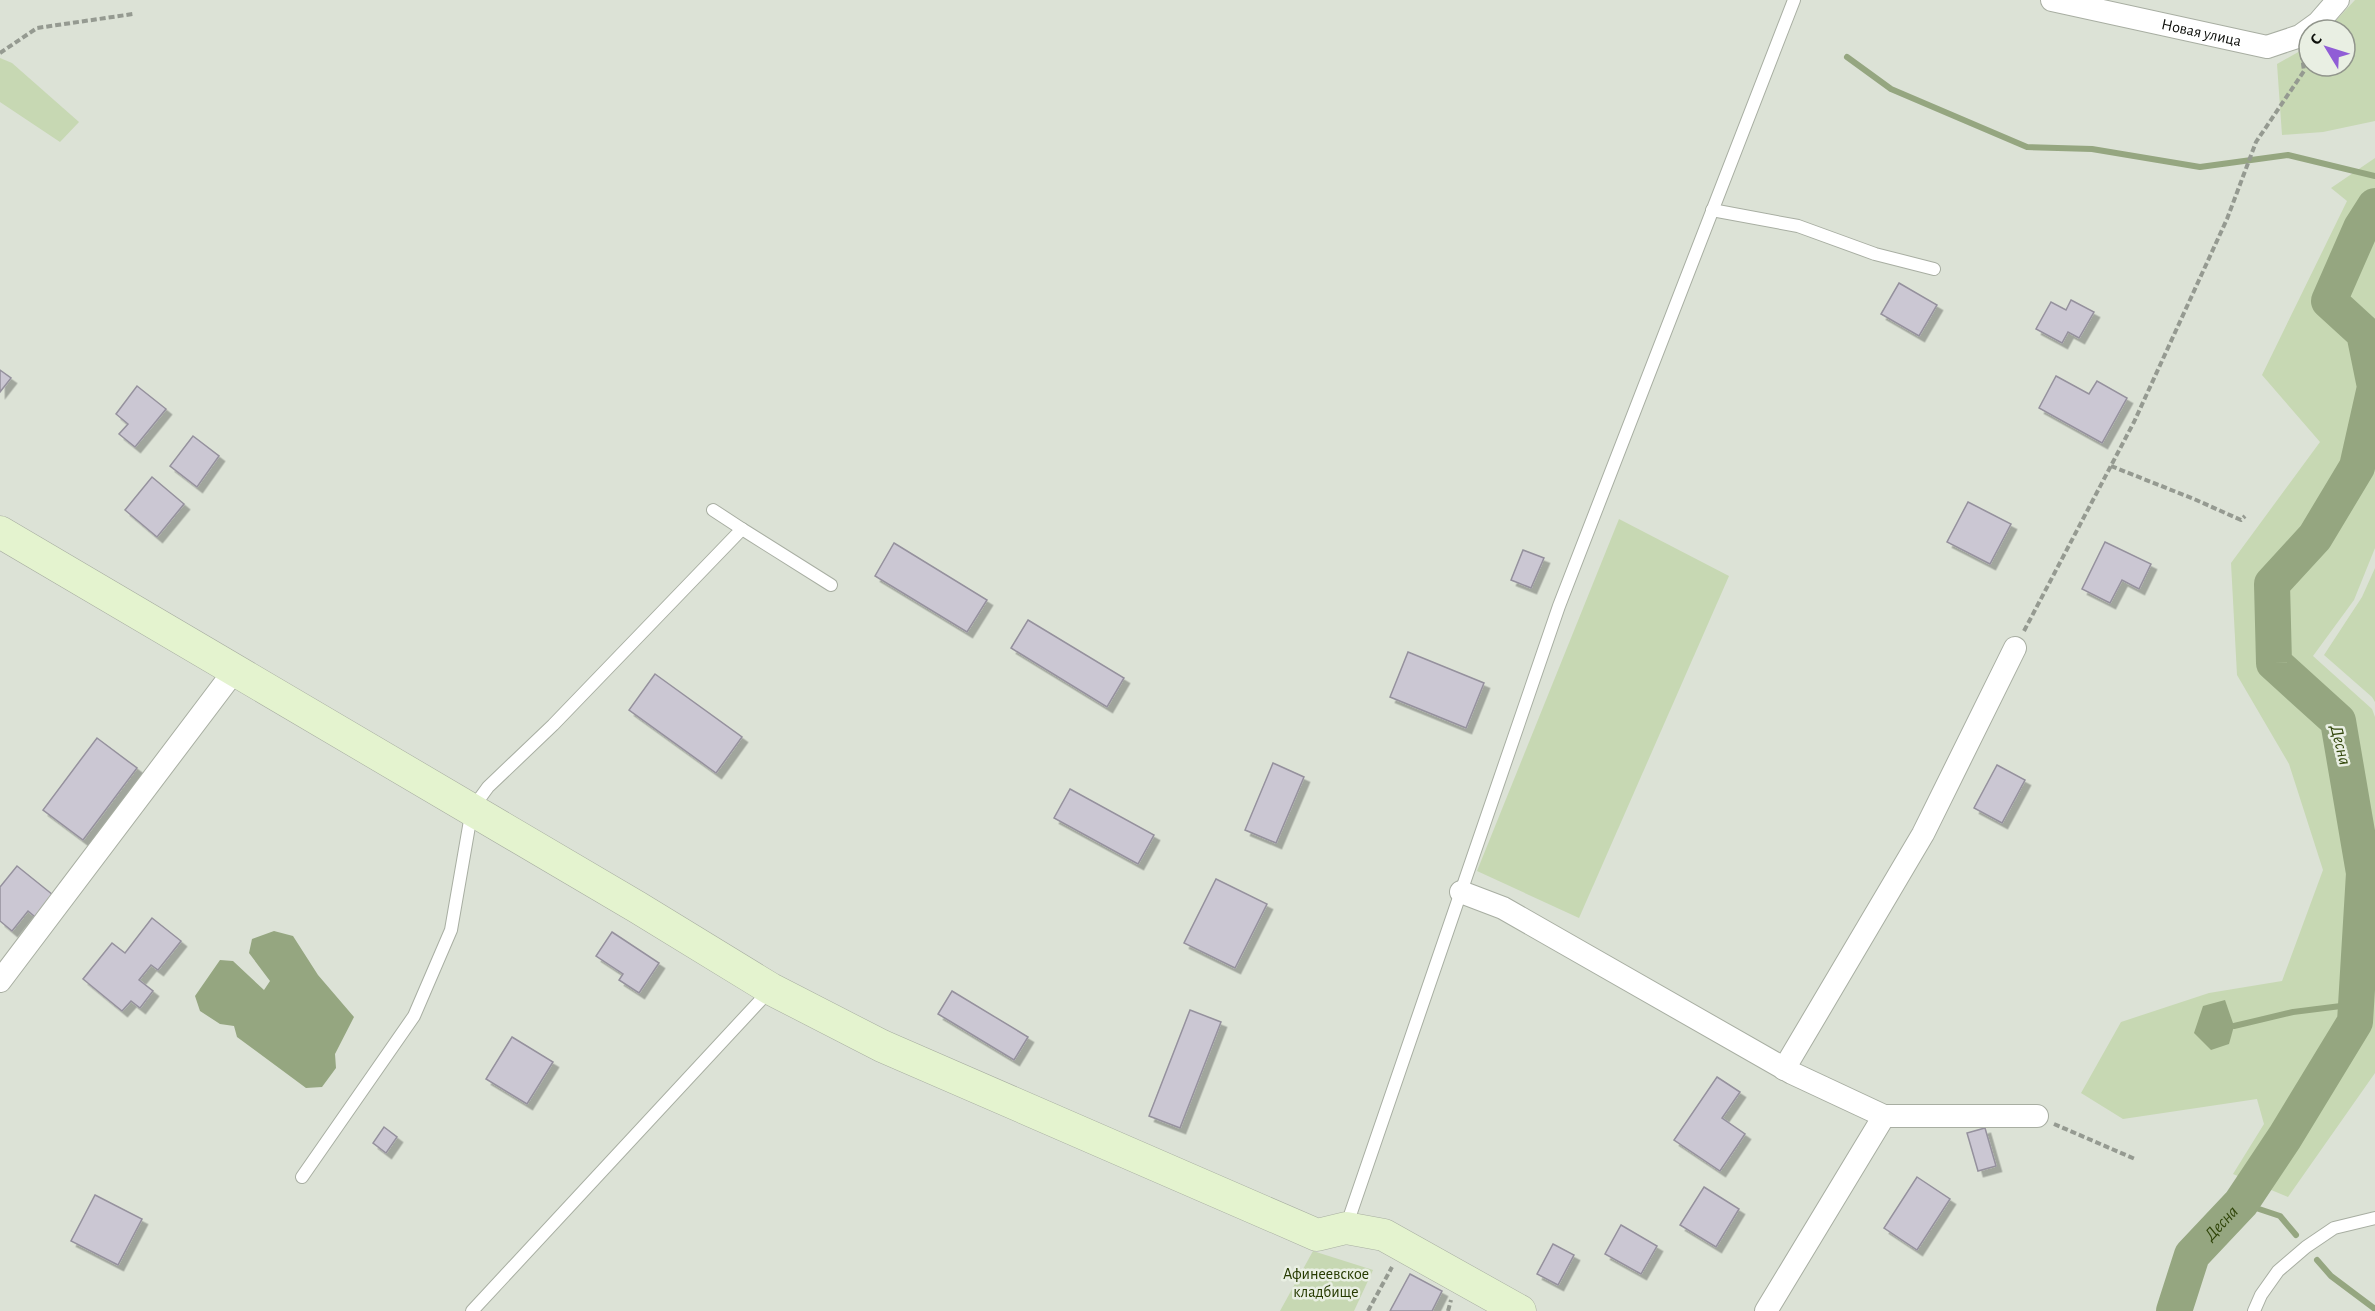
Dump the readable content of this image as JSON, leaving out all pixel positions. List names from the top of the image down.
{
  "streets": {
    "street": ["Новая улица"]
  },
  "water": ["Десна"],
  "parks": ["Афинеевское кладбище"],
  "north": "top left"
}
